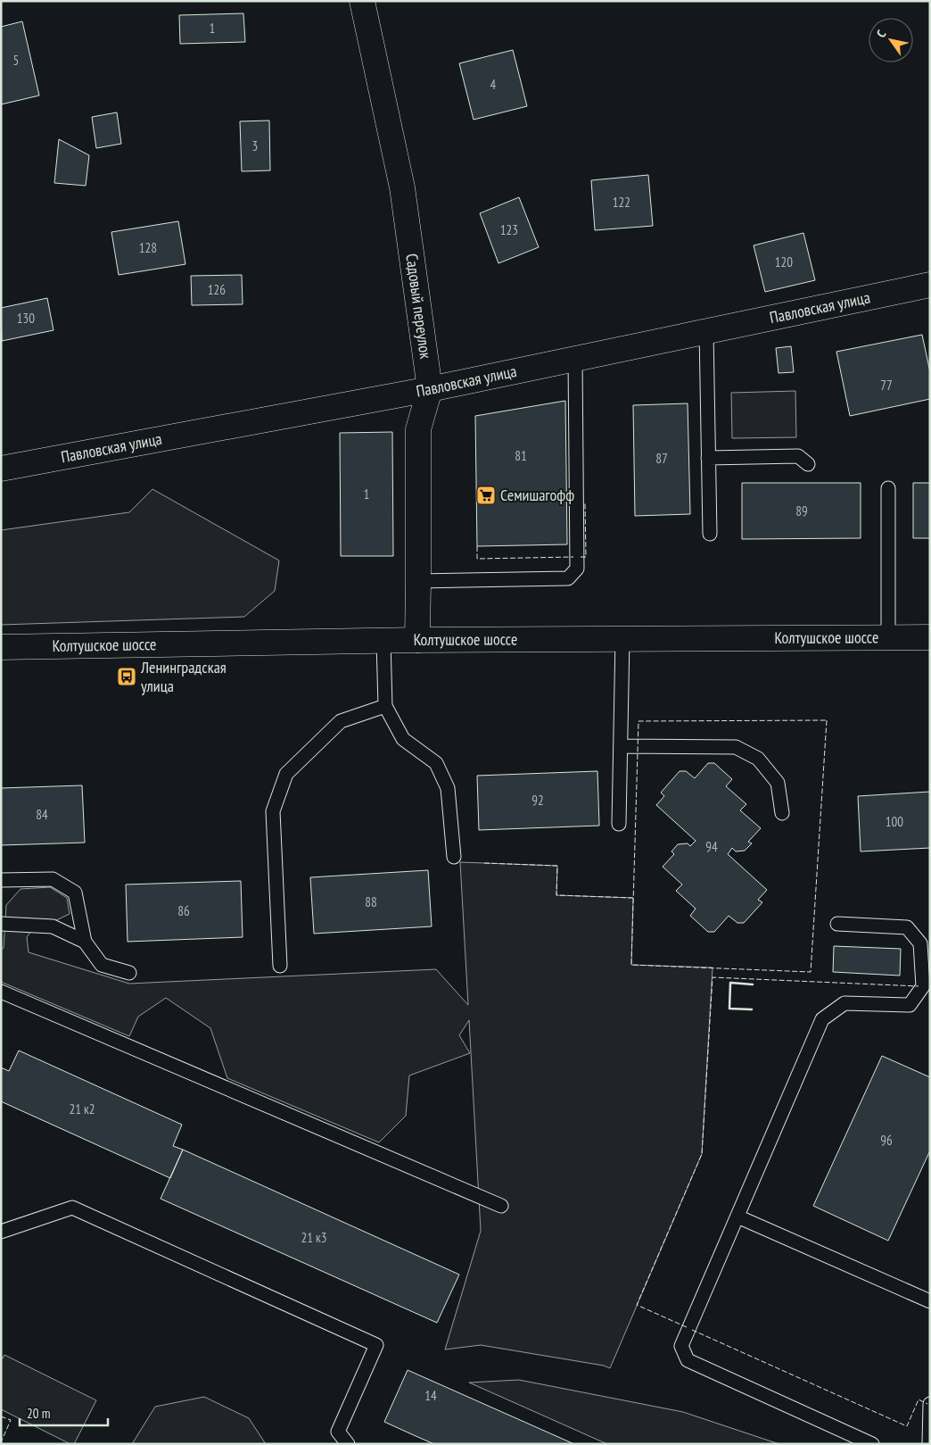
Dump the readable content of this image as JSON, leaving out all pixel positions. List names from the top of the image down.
{
  "streets": {
    "street": ["Садовый переулок", "Павловская улица", "Колтушское шоссе"]
  },
  "crossings": [
    ["Садовый переулок", "Павловская улица"],
    ["Садовый переулок", "Колтушское шоссе"]
  ],
  "places": {
    "supermarket": ["Семишагофф"],
    "bus stop": ["Ленинградская улица"]
  },
  "house_numbers": [
    "1",
    "5",
    "4",
    "3",
    "122",
    "123",
    "128",
    "120",
    "126",
    "130",
    "77",
    "81",
    "87",
    "1",
    "89",
    "92",
    "84",
    "100",
    "94",
    "88",
    "86",
    "21 к2",
    "96",
    "21 к3",
    "14"
  ],
  "scale_bar": "20 m",
  "north": "top left"
}
